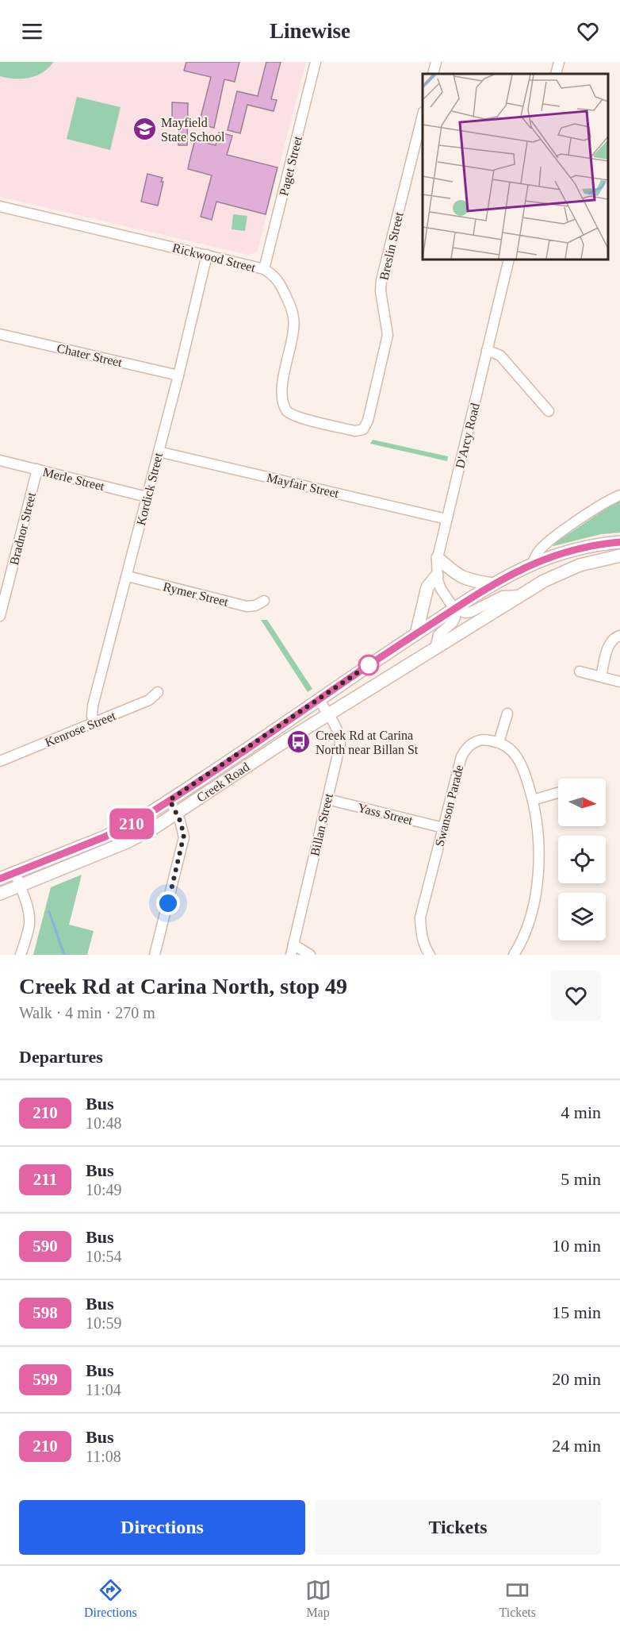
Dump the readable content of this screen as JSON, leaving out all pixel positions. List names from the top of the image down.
{
  "streets": {
    "main road": ["Creek Road"],
    "street": [
      "Paget Street",
      "Breslin Street",
      "Rickwood Street",
      "Chater Street",
      "D'Arcy Road",
      "Merle Street",
      "Mayfair Street",
      "Kordick Street",
      "Bradnor Street",
      "Rymer Street",
      "Kenrose Street",
      "Swanson Parade",
      "Yass Street",
      "Billan Street"
    ]
  },
  "crossings": [
    ["Paget Street", "Rickwood Street"],
    ["Breslin Street", "Rickwood Street"],
    ["Rickwood Street", "Kordick Street"],
    ["Chater Street", "Kordick Street"],
    ["D'Arcy Road", "Mayfair Street"],
    ["D'Arcy Road", "Creek Road"],
    ["Merle Street", "Kordick Street"],
    ["Merle Street", "Bradnor Street"],
    ["Mayfair Street", "Kordick Street"],
    ["Kordick Street", "Rymer Street"],
    ["Kordick Street", "Kenrose Street"],
    ["Creek Road", "Billan Street"],
    ["Swanson Parade", "Yass Street"],
    ["Yass Street", "Billan Street"]
  ],
  "places": {
    "school or university": ["Mayfield State School"],
    "bus stop": ["Creek Rd at Carina North near Billan St"]
  },
  "lines": ["bus line 210"],
  "north": "right",
  "page": {
    "header": "Linewise",
    "on_map": "210",
    "heading": [
      ["Creek Rd at Carina North, stop 49", "Walk · 4 min · 270 m"],
      "Departures"
    ],
    "list": [
      {
        "mark": "210",
        "name": "Bus",
        "note": "10:48",
        "value": "4 min"
      },
      {
        "mark": "211",
        "name": "Bus",
        "note": "10:49",
        "value": "5 min"
      },
      {
        "mark": "590",
        "name": "Bus",
        "note": "10:54",
        "value": "10 min"
      },
      {
        "mark": "598",
        "name": "Bus",
        "note": "10:59",
        "value": "15 min"
      },
      {
        "mark": "599",
        "name": "Bus",
        "note": "11:04",
        "value": "20 min"
      },
      {
        "mark": "210",
        "name": "Bus",
        "note": "11:08",
        "value": "24 min"
      }
    ],
    "buttons": ["Directions", "Tickets"],
    "tabs": ["Directions", "Map", "Tickets"]
  }
}
